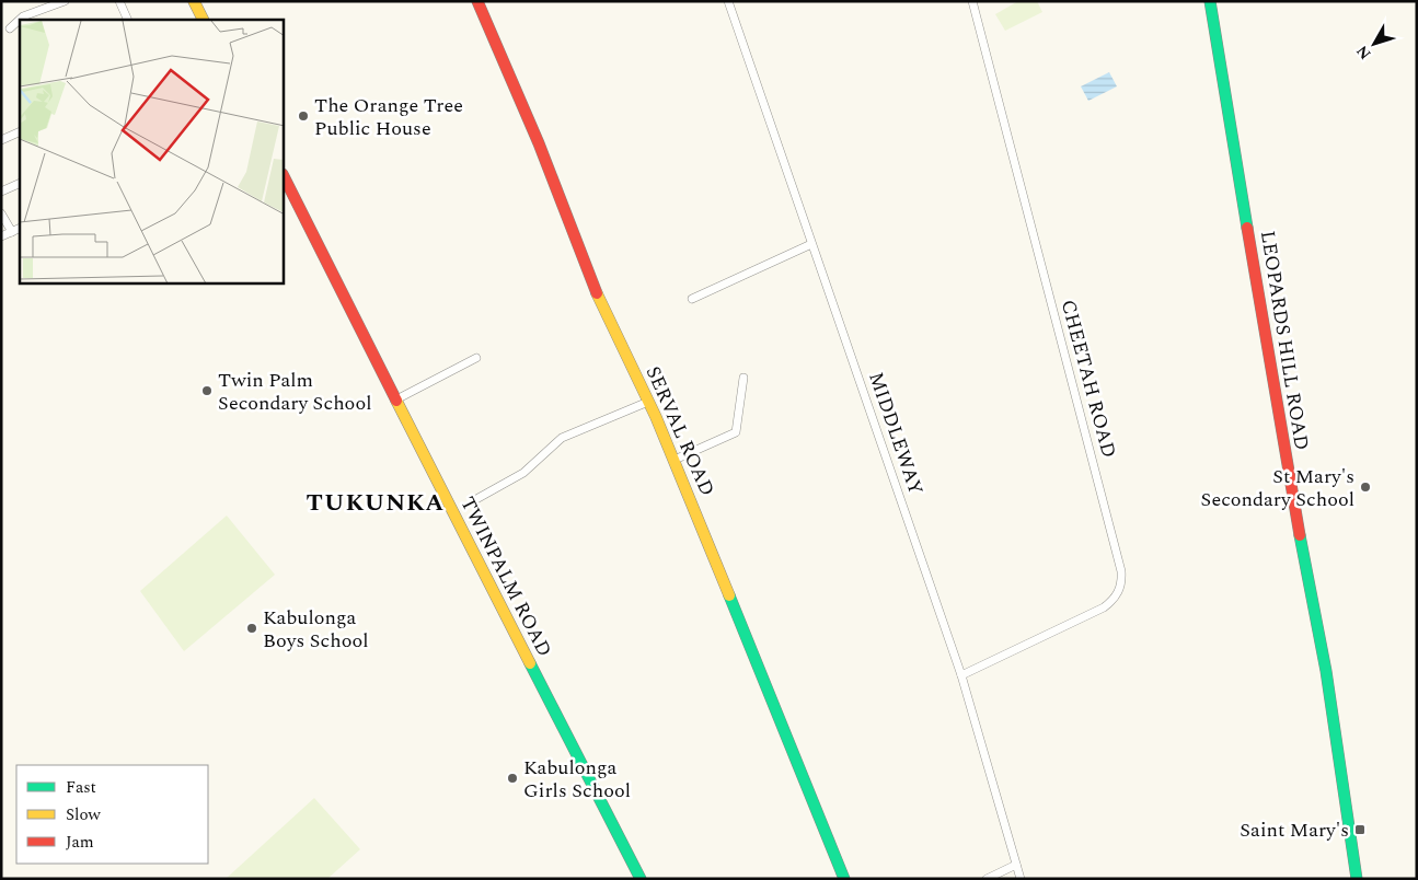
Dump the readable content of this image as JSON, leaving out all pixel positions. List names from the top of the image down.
{
  "streets": {
    "main road": ["LEOPARDS HILL ROAD", "SERVAL ROAD", "TWINPALM ROAD"],
    "street": ["CHEETAH ROAD", "MIDDLEWAY"]
  },
  "crossings": [
    ["CHEETAH ROAD", "MIDDLEWAY"]
  ],
  "districts": ["TUKUNKA"],
  "places": {
    "other": [
      "The Orange Tree Public House",
      "Twin Palm Secondary School",
      "St Mary's Secondary School",
      "Kabulonga Boys School",
      "Kabulonga Girls School"
    ],
    "transit": ["Saint Mary's"]
  },
  "legend": ["Fast", "Slow", "Jam"],
  "north": "bottom left"
}
